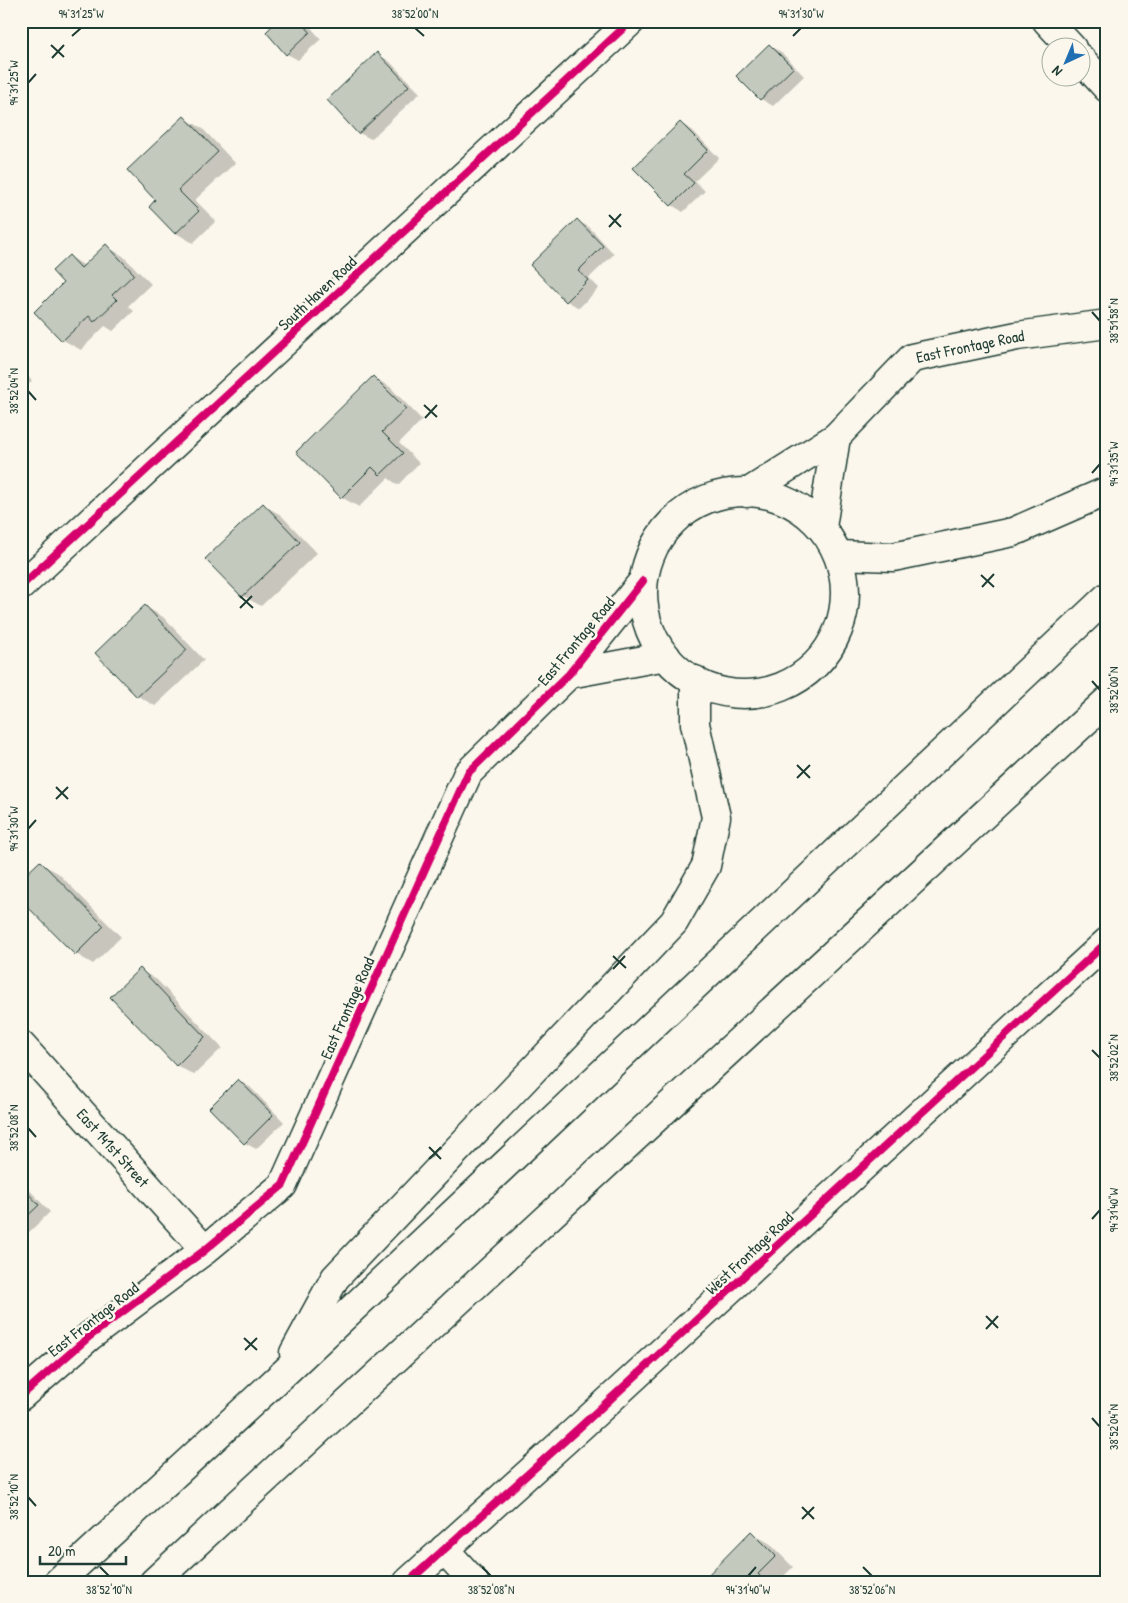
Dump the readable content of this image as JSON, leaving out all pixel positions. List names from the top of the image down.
{
  "streets": {
    "main road": [
      "South Haven Road",
      "East Frontage Road",
      "East 141st Street",
      "West Frontage Road"
    ]
  },
  "crossings": [
    ["East Frontage Road", "East 141st Street"]
  ],
  "scale_bar": "20 m",
  "north": "bottom left",
  "coordinates": [
    "94°31'25\"W",
    "38°52'00\"N",
    "94°31'30\"W",
    "38°51'58\"N",
    "38°52'04\"N",
    "94°31'35\"W",
    "38°52'02\"N",
    "38°52'08\"N",
    "94°31'40\"W",
    "38°52'10\"N",
    "38°52'06\"N"
  ]
}
